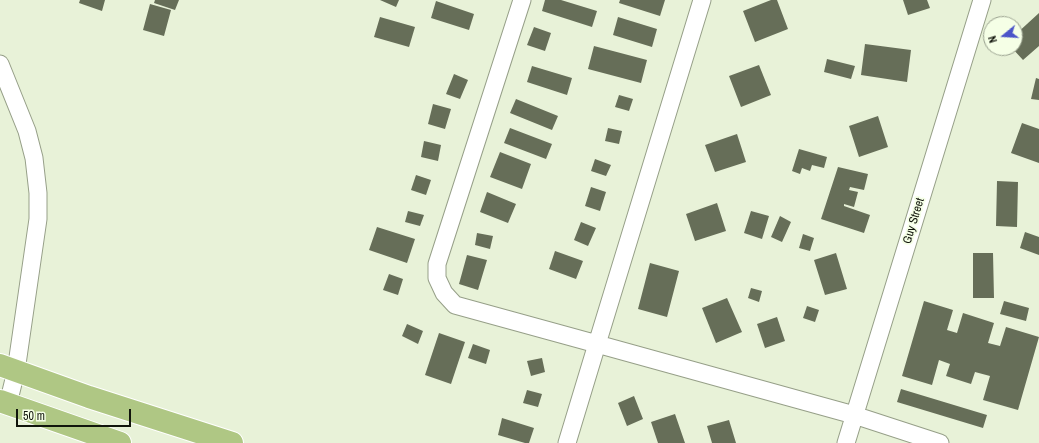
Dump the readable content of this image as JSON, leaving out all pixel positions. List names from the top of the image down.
{
  "streets": {
    "street": ["Guy Street"]
  },
  "scale_bar": "50 m",
  "north": "left"
}
